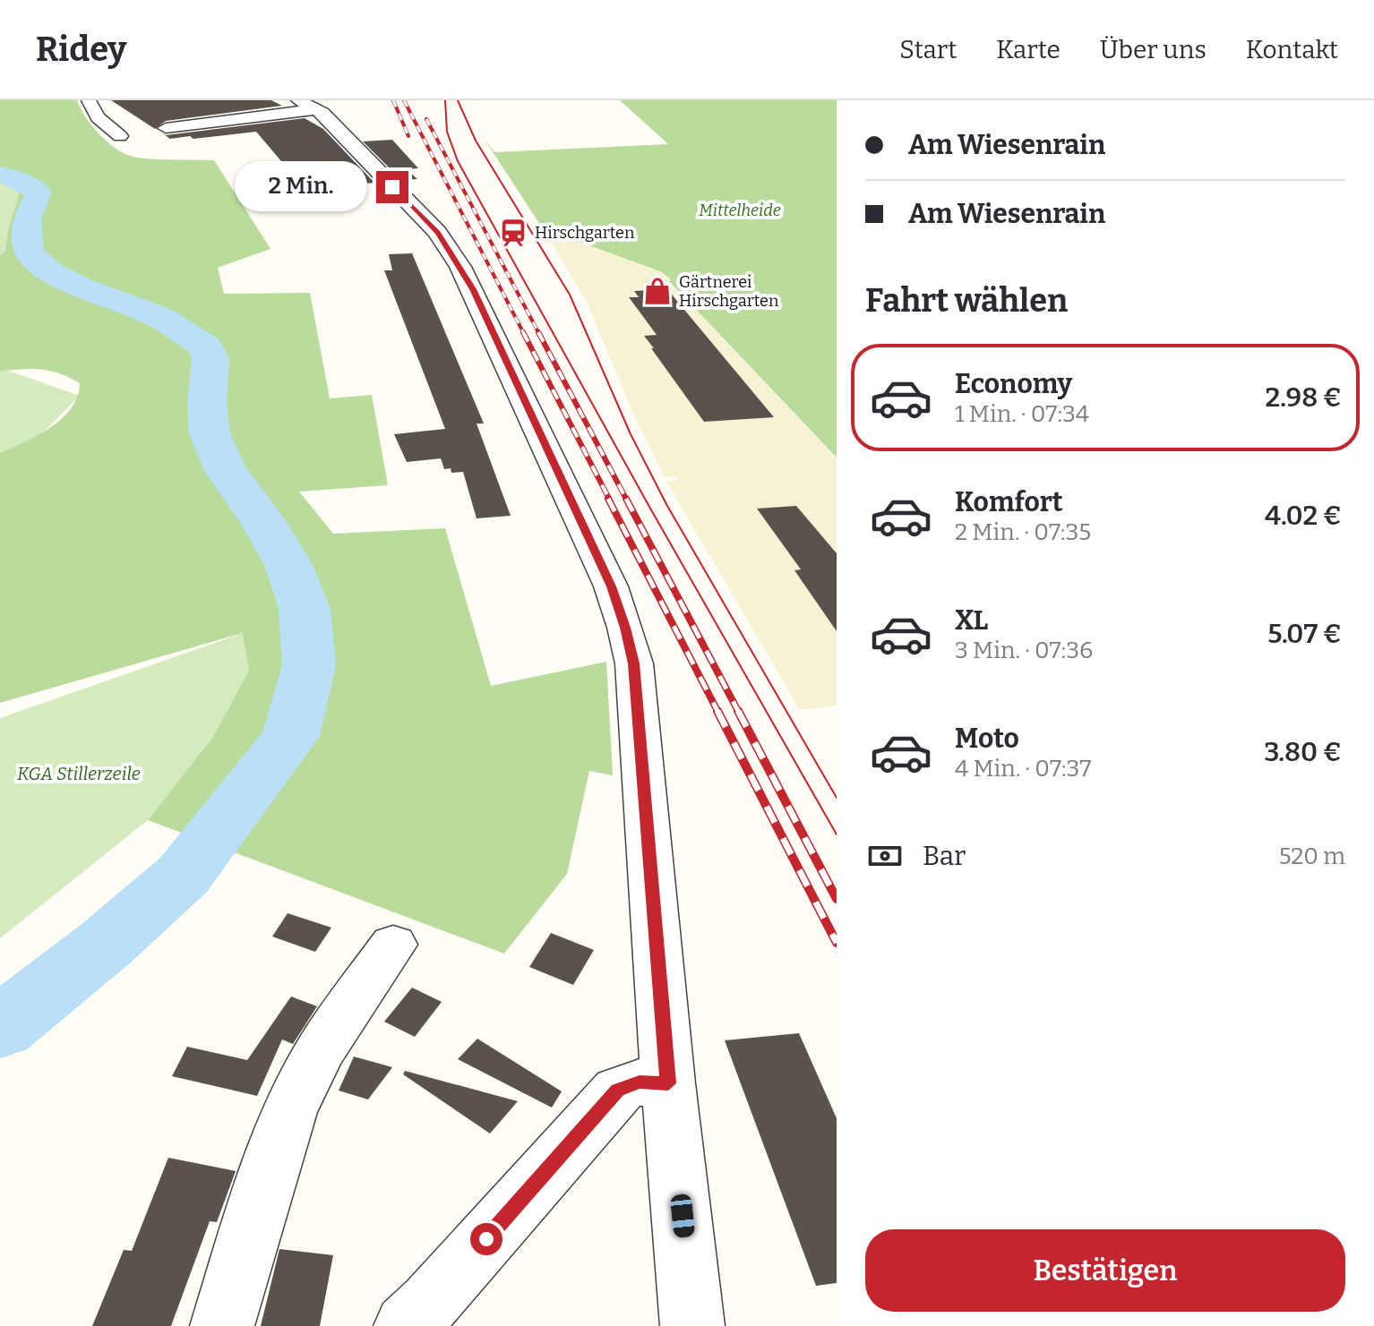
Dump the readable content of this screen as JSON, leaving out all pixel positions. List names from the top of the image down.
{
  "parks": ["Mittelheide", "KGA Stillerzeile"],
  "places": {
    "station": ["Hirschgarten"],
    "shop": ["Gärtnerei Hirschgarten"]
  },
  "page": {
    "header": "Ridey",
    "nav": [
      "Start",
      "Karte",
      "Über uns",
      "Kontakt"
    ],
    "banner": ["Am Wiesenrain", "Am Wiesenrain"],
    "bubble": "2 Min.",
    "heading": "Fahrt wählen",
    "list": [
      {
        "name": "Economy",
        "note": "1 Min. · 07:34",
        "value": "2.98 €"
      },
      {
        "name": "Komfort",
        "note": "2 Min. · 07:35",
        "value": "4.02 €"
      },
      {
        "name": "XL",
        "note": "3 Min. · 07:36",
        "value": "5.07 €"
      },
      {
        "name": "Moto",
        "note": "4 Min. · 07:37",
        "value": "3.80 €"
      }
    ],
    "pay": ["Bar", "520 m"],
    "buttons": "Bestätigen"
  }
}
